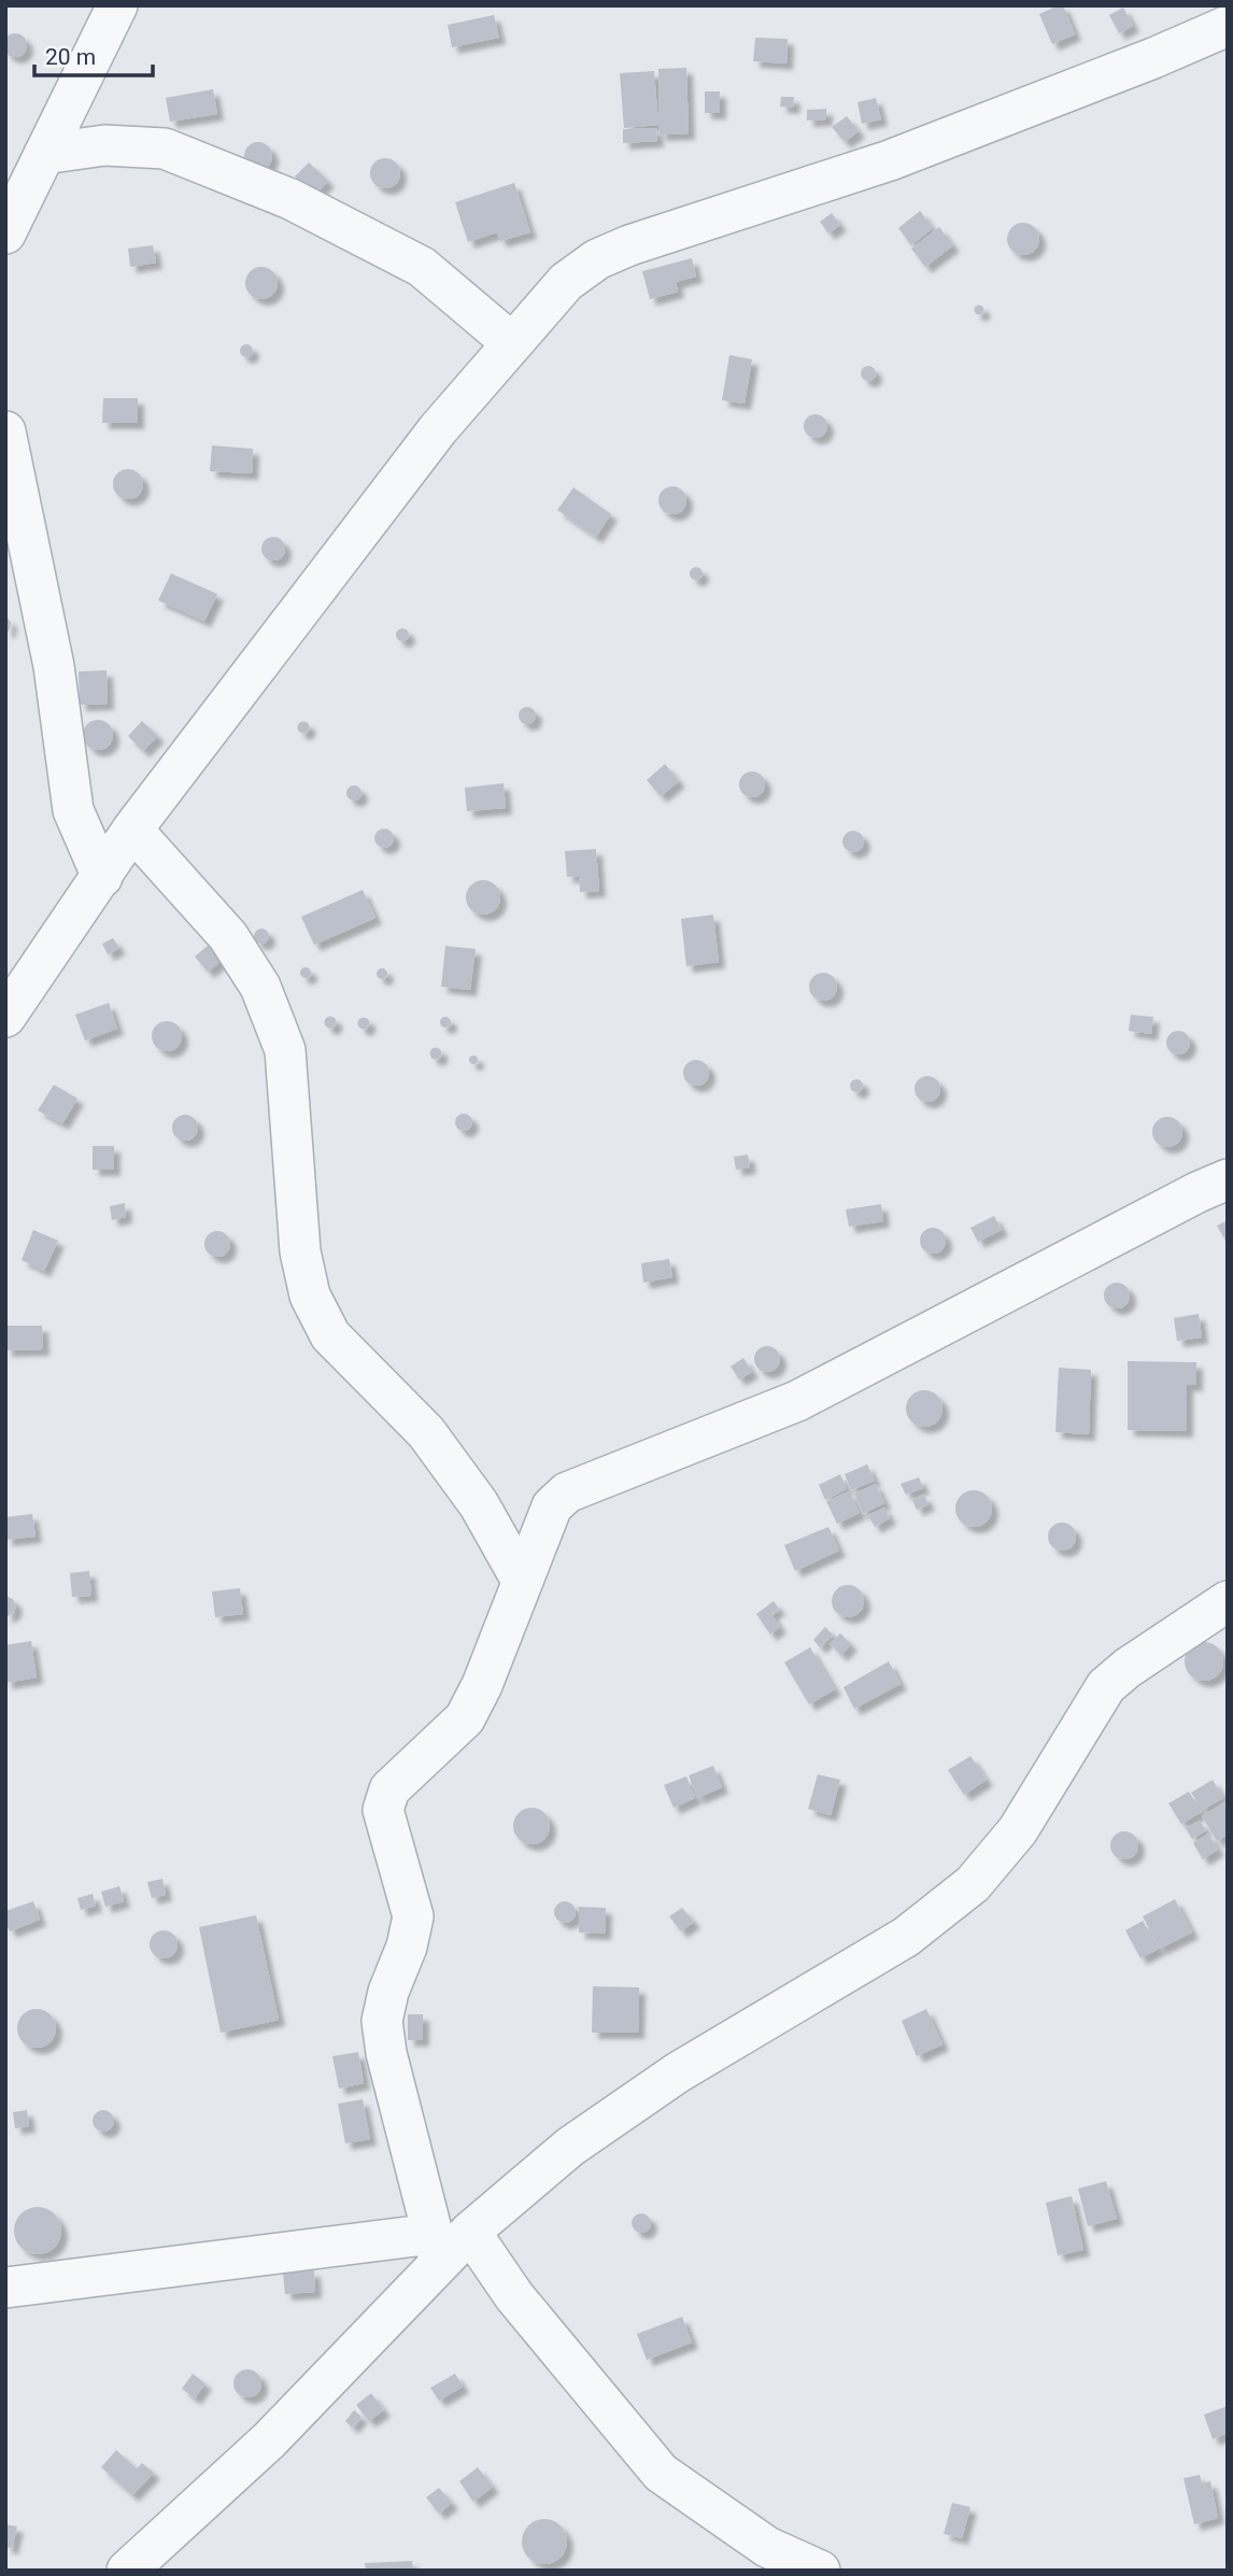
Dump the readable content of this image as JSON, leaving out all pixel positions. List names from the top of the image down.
{
  "scale_bar": "20 m"
}
